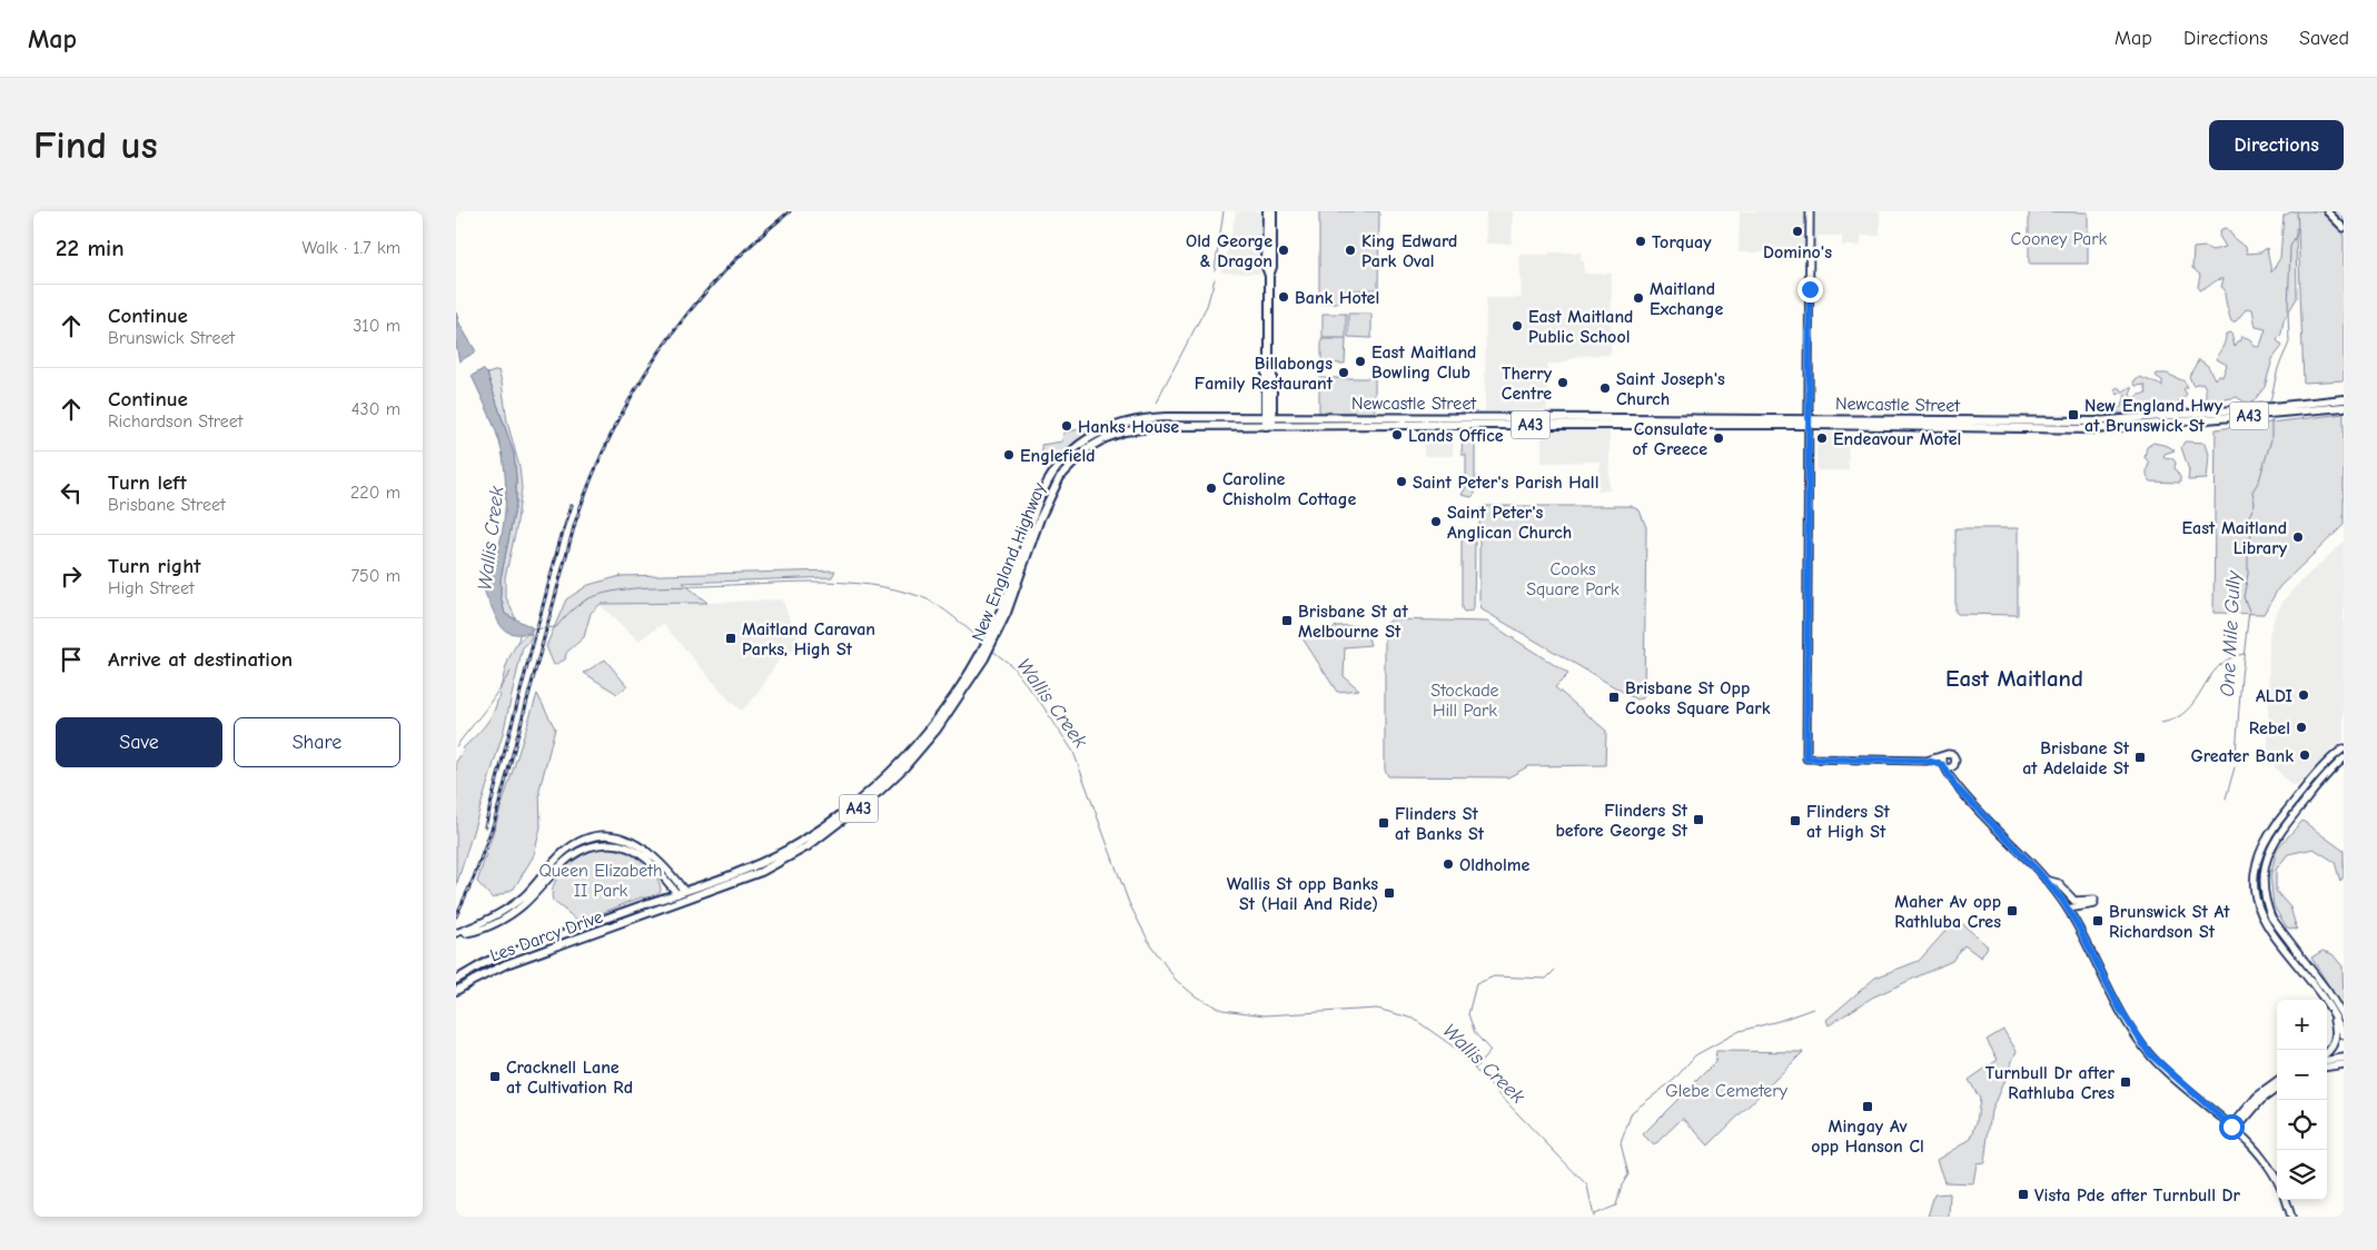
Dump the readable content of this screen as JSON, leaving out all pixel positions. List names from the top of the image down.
{
  "streets": {
    "main road": [
      "Newcastle Street",
      "A43",
      "New England Highway",
      "Les Darcy Drive"
    ]
  },
  "crossings": [
    ["Newcastle Street", "A43"],
    ["Newcastle Street", "New England Highway"],
    ["New England Highway", "Les Darcy Drive"]
  ],
  "districts": ["East Maitland"],
  "water": ["Wallis Creek", "One Mile Gully"],
  "parks": [
    "Cooney Park",
    "Cooks Square Park",
    "Stockade Hill Park",
    "Queen Elizabeth II Park",
    "Glebe Cemetery"
  ],
  "places": {
    "other": [
      "Domino's",
      "Torquay",
      "Old George & Dragon",
      "King Edward Park Oval",
      "Bank Hotel",
      "Maitland Exchange",
      "East Maitland Public School",
      "East Maitland Bowling Club",
      "Billabongs Family Restaurant",
      "Therry Centre",
      "Saint Joseph's Church",
      "Hanks House",
      "Lands Office",
      "Consulate of Greece",
      "Endeavour Motel",
      "Englefield",
      "Saint Peter's Parish Hall",
      "Caroline Chisholm Cottage",
      "Saint Peter's Anglican Church",
      "East Maitland Library",
      "ALDI",
      "Rebel",
      "Greater Bank",
      "Oldholme"
    ],
    "transit": [
      "New England Hwy at Brunswick St",
      "Brisbane St at Melbourne St",
      "Maitland Caravan Parks, High St",
      "Brisbane St Opp Cooks Square Park",
      "Brisbane St at Adelaide St",
      "Flinders St before George St",
      "Flinders St at High St",
      "Flinders St at Banks St",
      "Wallis St opp Banks St (Hail And Ride)",
      "Maher Av opp Rathluba Cres",
      "Brunswick St At Richardson St",
      "Cracknell Lane at Cultivation Rd",
      "Turnbull Dr after Rathluba Cres",
      "Mingay Av opp Hanson Cl",
      "Vista Pde after Turnbull Dr"
    ]
  },
  "page": {
    "header": "Map",
    "nav": ["Map", "Directions", "Saved"],
    "buttons": [
      "Directions",
      ["Save", "Share"]
    ],
    "title": "Find us",
    "heading": ["22 min", "Walk · 1.7 km"],
    "list": [
      ["Continue", "Brunswick Street", "310 m"],
      ["Continue", "Richardson Street", "430 m"],
      ["Turn left", "Brisbane Street", "220 m"],
      ["Turn right", "High Street", "750 m"],
      "Arrive at destination"
    ],
    "map_buttons": ["+", "−"]
  }
}
